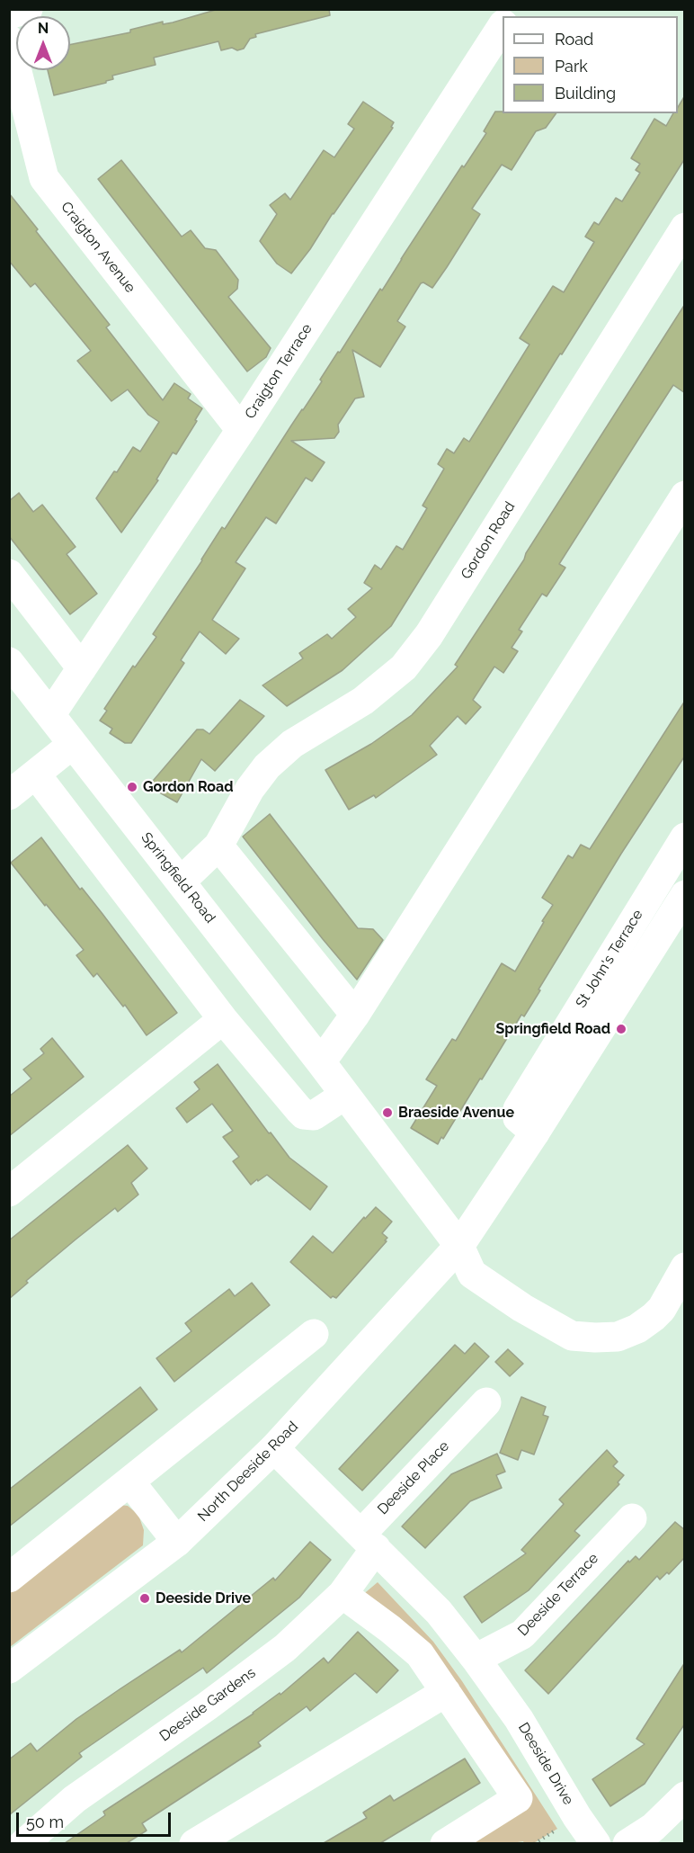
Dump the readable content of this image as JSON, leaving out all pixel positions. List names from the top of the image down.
{
  "streets": {
    "street": [
      "Craigton Avenue",
      "Craigton Terrace",
      "Gordon Road",
      "Springfield Road",
      "St John's Terrace",
      "North Deeside Road",
      "Deeside Place",
      "Deeside Terrace",
      "Deeside Gardens",
      "Deeside Drive"
    ]
  },
  "crossings": [
    ["Craigton Avenue", "Craigton Terrace"],
    ["Craigton Terrace", "Springfield Road"],
    ["Gordon Road", "Springfield Road"],
    ["Springfield Road", "St John's Terrace"],
    ["Springfield Road", "North Deeside Road"],
    ["St John's Terrace", "North Deeside Road"],
    ["North Deeside Road", "Deeside Drive"],
    ["Deeside Place", "Deeside Gardens"],
    ["Deeside Place", "Deeside Drive"],
    ["Deeside Terrace", "Deeside Drive"],
    ["Deeside Gardens", "Deeside Drive"]
  ],
  "places": [
    "Gordon Road",
    "Springfield Road",
    "Braeside Avenue",
    "Deeside Drive"
  ],
  "legend": ["Road", "Park", "Building"],
  "scale_bar": "50 m",
  "north": "top"
}
